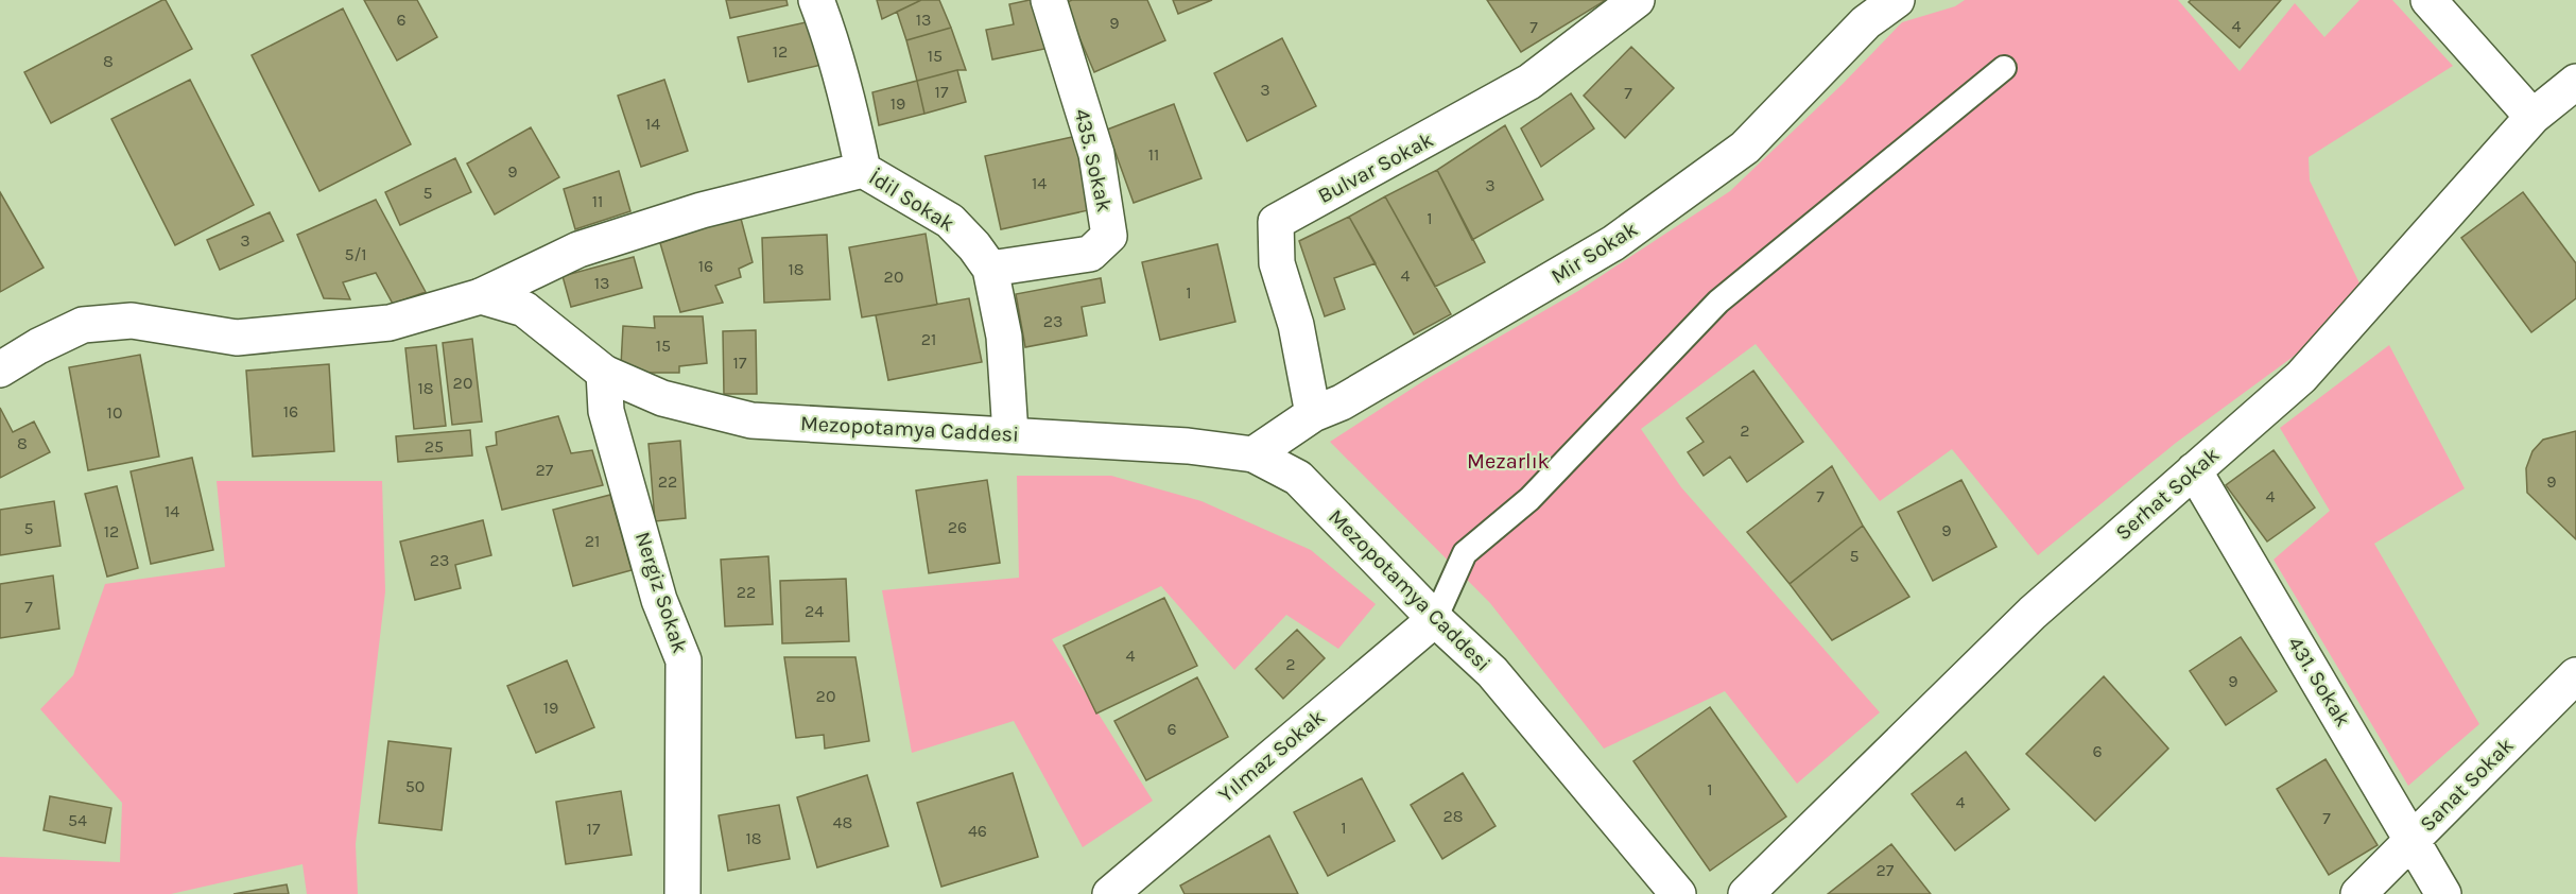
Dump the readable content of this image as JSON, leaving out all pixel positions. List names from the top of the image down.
{
  "streets": {
    "street": [
      "435. Sokak",
      "Bulvar Sokak",
      "İdil Sokak",
      "Mir Sokak",
      "Mezopotamya Caddesi",
      "Serhat Sokak",
      "Nergiz Sokak",
      "431. Sokak",
      "Yılmaz Sokak",
      "Sanat Sokak"
    ]
  },
  "crossings": [
    ["435. Sokak", "İdil Sokak"],
    ["Bulvar Sokak", "Mir Sokak"],
    ["İdil Sokak", "Mezopotamya Caddesi"],
    ["Mir Sokak", "Mezopotamya Caddesi"],
    ["Mezopotamya Caddesi", "Nergiz Sokak"],
    ["Mezopotamya Caddesi", "Yılmaz Sokak"],
    ["Serhat Sokak", "431. Sokak"],
    ["431. Sokak", "Sanat Sokak"]
  ],
  "parks": ["Mezarlık"],
  "house_numbers": [
    "6",
    "13",
    "9",
    "4",
    "7",
    "12",
    "15",
    "8",
    "3",
    "17",
    "7",
    "19",
    "14",
    "11",
    "9",
    "14",
    "3",
    "5",
    "11",
    "1",
    "3",
    "5/1",
    "16",
    "18",
    "4",
    "20",
    "13",
    "1",
    "23",
    "21",
    "15",
    "17",
    "20",
    "18",
    "16",
    "10",
    "2",
    "8",
    "25",
    "27",
    "22",
    "9",
    "7",
    "4",
    "14",
    "26",
    "5",
    "9",
    "12",
    "21",
    "5",
    "23",
    "22",
    "7",
    "24",
    "4",
    "2",
    "9",
    "20",
    "19",
    "6",
    "6",
    "50",
    "1",
    "4",
    "28",
    "7",
    "54",
    "48",
    "1",
    "17",
    "46",
    "18",
    "27"
  ]
}
